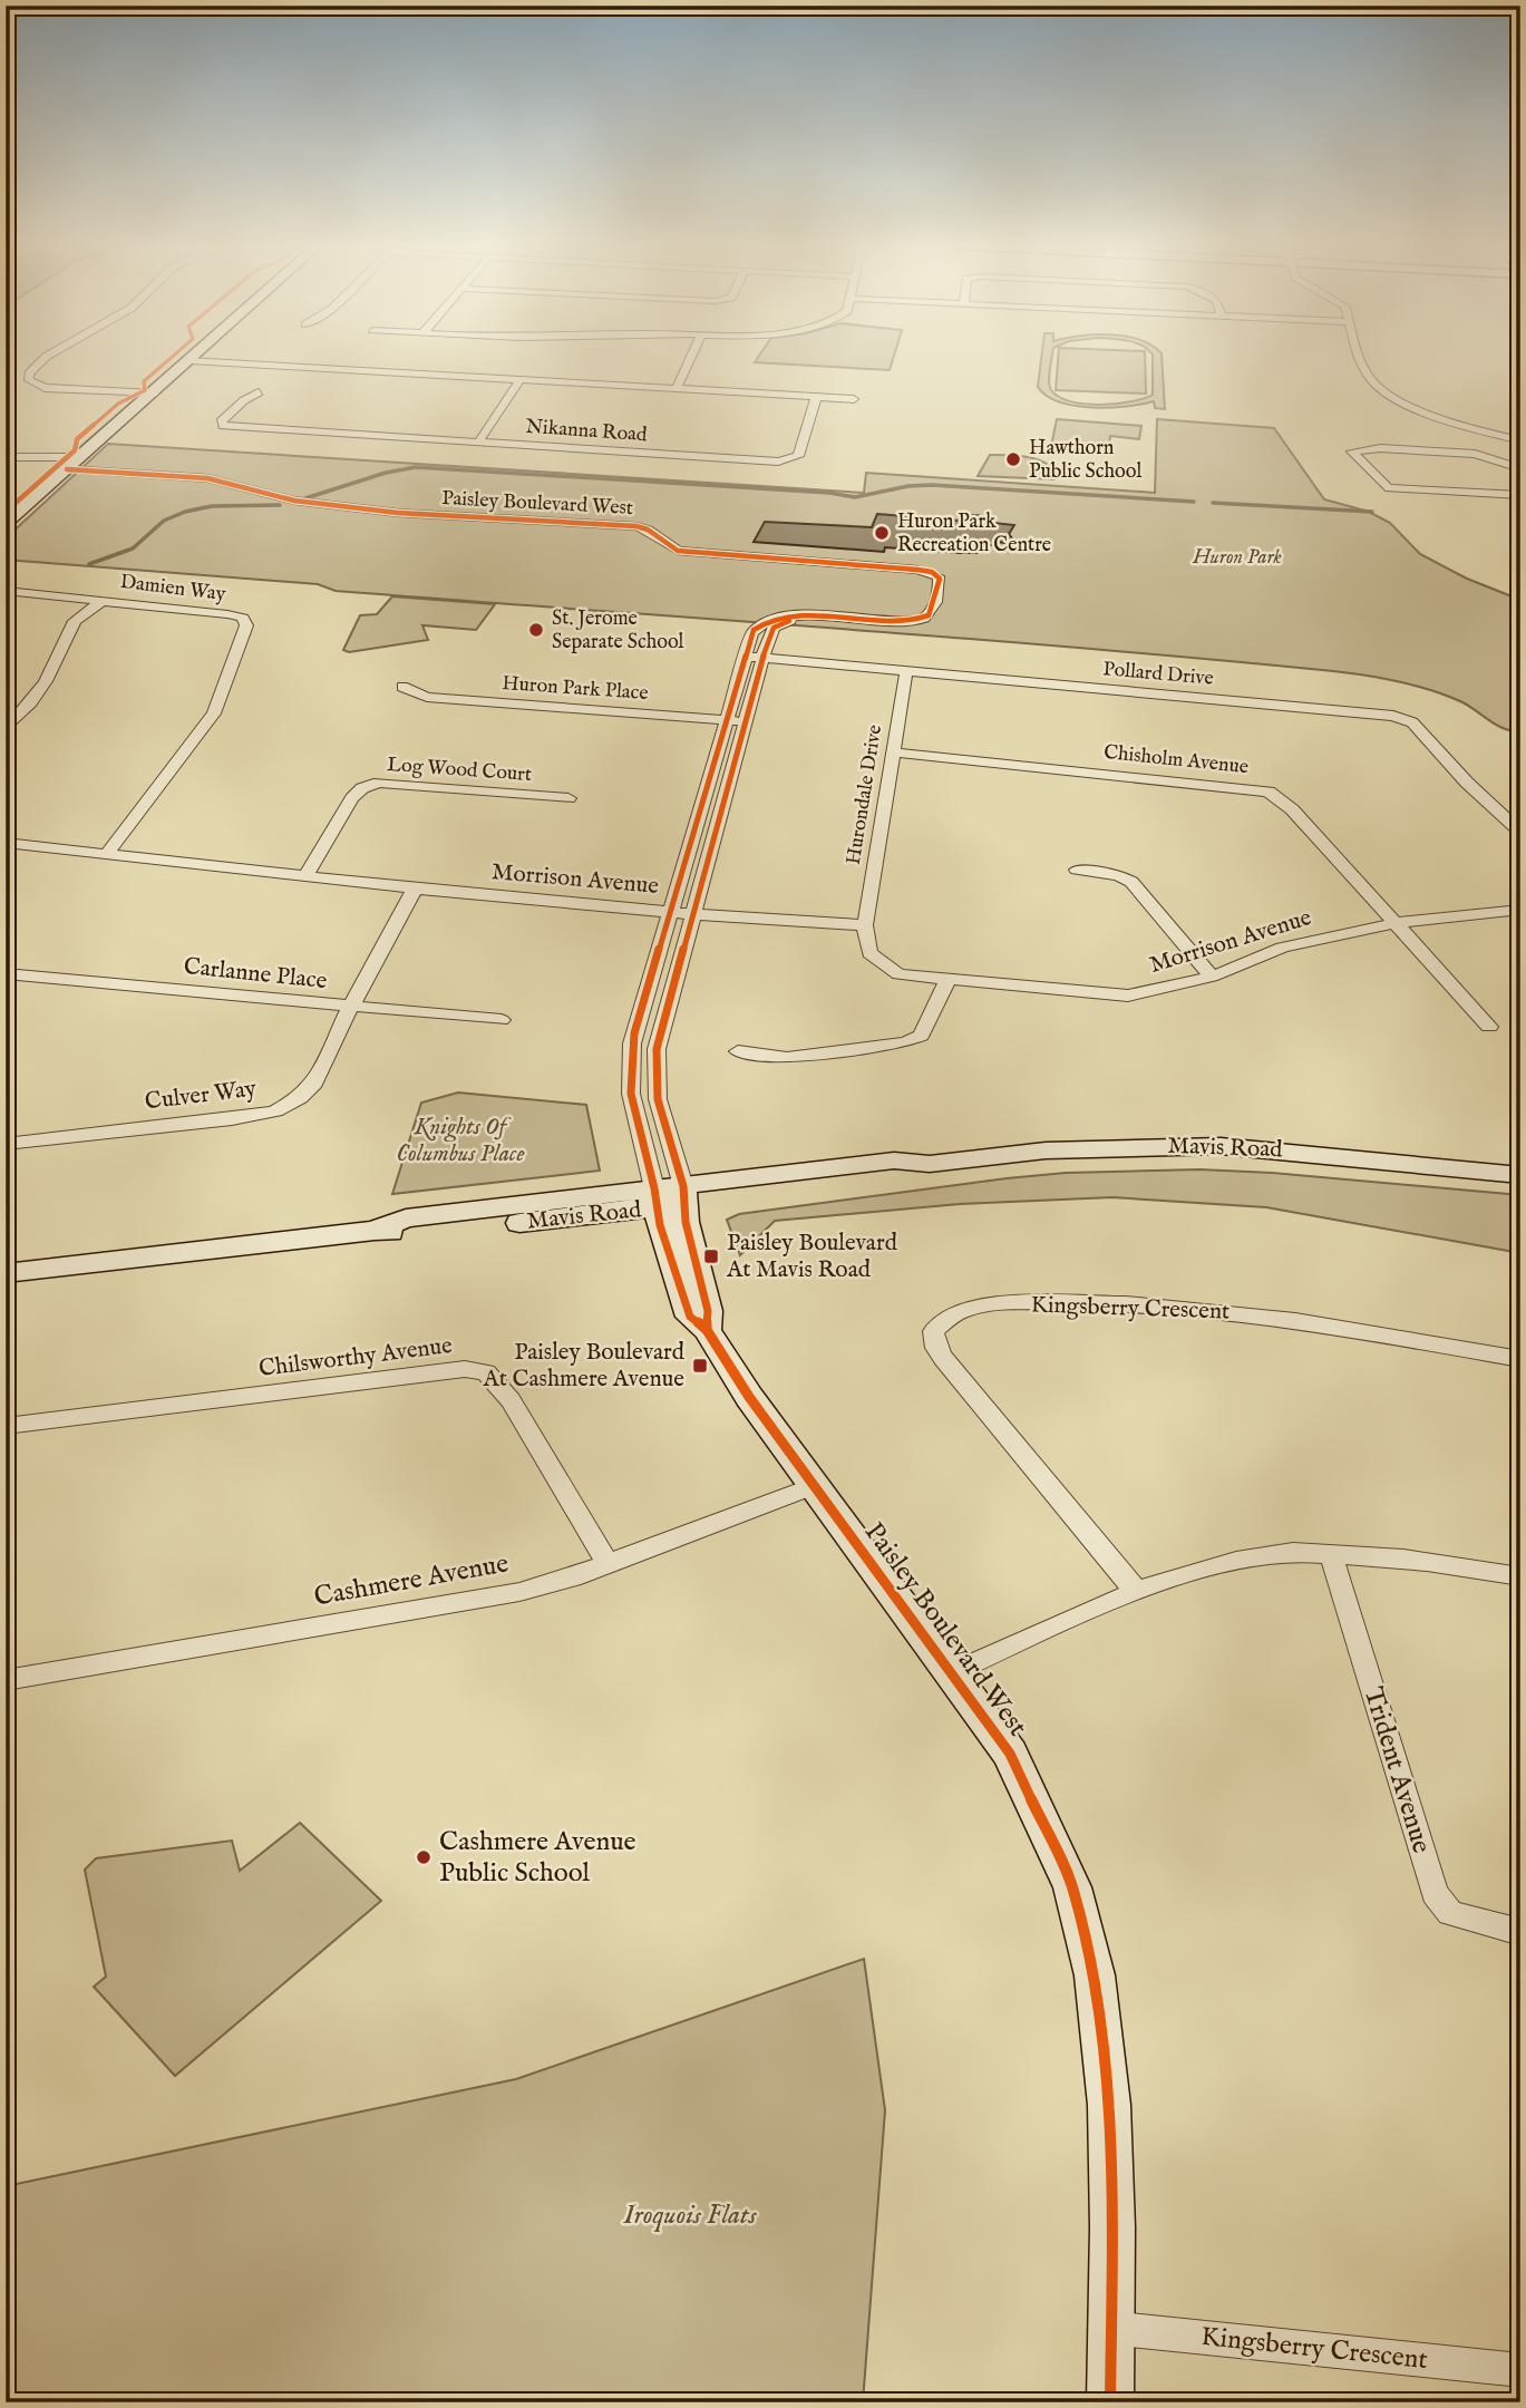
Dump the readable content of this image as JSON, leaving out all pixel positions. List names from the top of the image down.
{
  "streets": {
    "street": [
      "Nikanna Road",
      "Paisley Boulevard West",
      "Damien Way",
      "Pollard Drive",
      "Huron Park Place",
      "Chisholm Avenue",
      "Log Wood Court",
      "Hurondale Drive",
      "Morrison Avenue",
      "Carlanne Place",
      "Culver Way",
      "Mavis Road",
      "Kingsberry Crescent",
      "Chilsworthy Avenue",
      "Cashmere Avenue",
      "Trident Avenue"
    ]
  },
  "crossings": [
    ["Paisley Boulevard West", "Pollard Drive"],
    ["Paisley Boulevard West", "Huron Park Place"],
    ["Paisley Boulevard West", "Morrison Avenue"],
    ["Paisley Boulevard West", "Mavis Road"],
    ["Paisley Boulevard West", "Kingsberry Crescent"],
    ["Paisley Boulevard West", "Cashmere Avenue"],
    ["Damien Way", "Morrison Avenue"],
    ["Pollard Drive", "Hurondale Drive"],
    ["Chisholm Avenue", "Hurondale Drive"],
    ["Chisholm Avenue", "Morrison Avenue"],
    ["Log Wood Court", "Morrison Avenue"],
    ["Hurondale Drive", "Morrison Avenue"],
    ["Morrison Avenue", "Culver Way"],
    ["Carlanne Place", "Culver Way"],
    ["Chilsworthy Avenue", "Cashmere Avenue"]
  ],
  "parks": ["Huron Park", "Knights Of Columbus Place", "Iroquois Flats"],
  "places": {
    "other": [
      "Hawthorn Public School",
      "Huron Park Recreation Centre",
      "St. Jerome Separate School",
      "Cashmere Avenue Public School"
    ],
    "transit": ["Paisley Boulevard At Mavis Road", "Paisley Boulevard At Cashmere Avenue"]
  }
}
